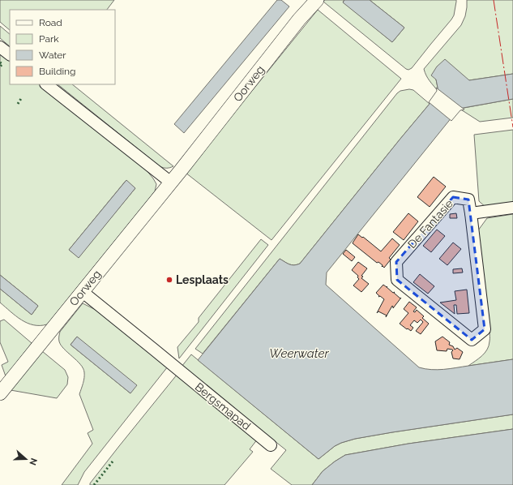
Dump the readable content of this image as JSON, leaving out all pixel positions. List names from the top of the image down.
{
  "streets": {
    "street": ["Oorweg", "De Fantasie", "Bergsmapad"]
  },
  "crossings": [
    ["Oorweg", "Bergsmapad"]
  ],
  "water": ["Weerwater"],
  "places": ["Lesplaats"],
  "legend": [
    "Road",
    "Park",
    "Water",
    "Building"
  ],
  "north": "right"
}
